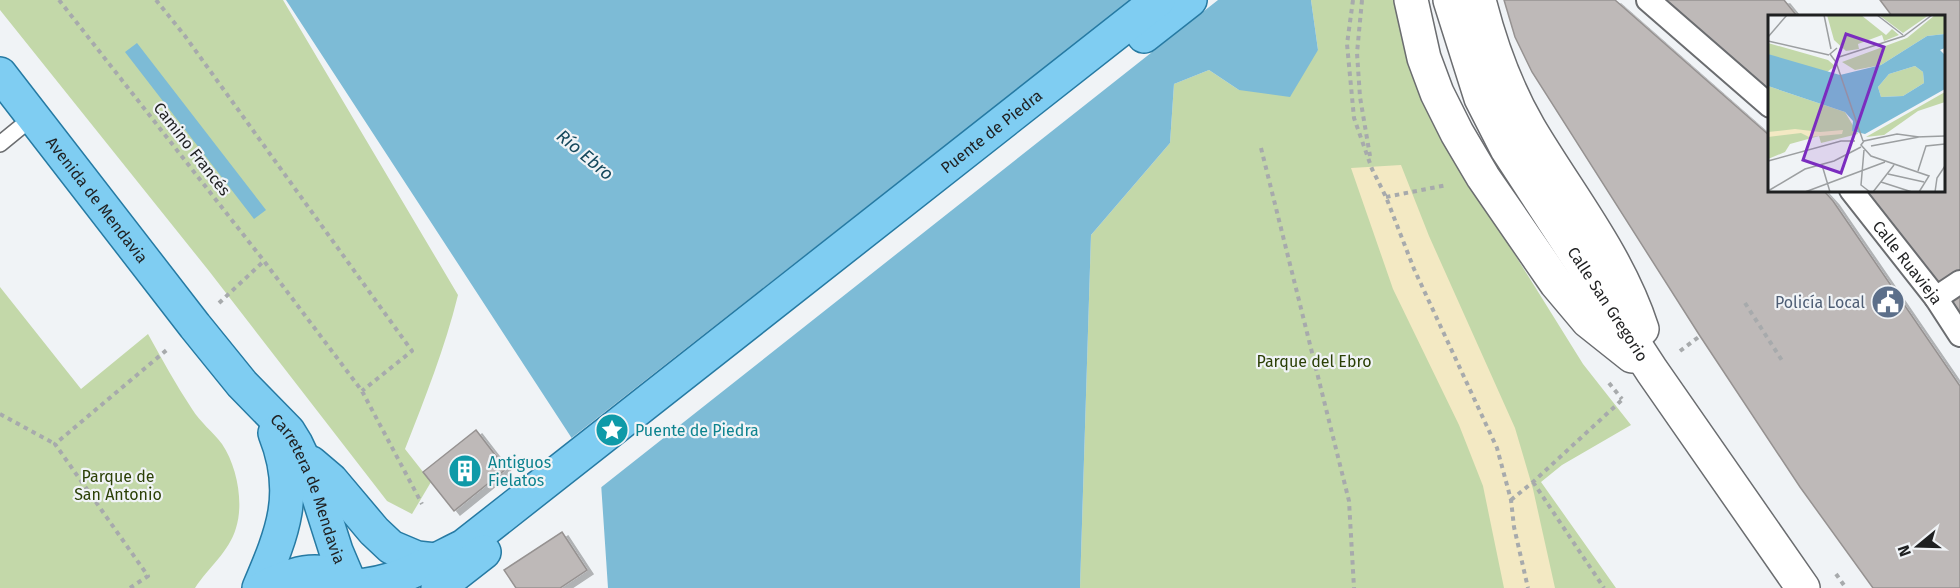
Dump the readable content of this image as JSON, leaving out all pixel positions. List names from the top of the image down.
{
  "streets": {
    "main road": [
      "Puente de Piedra",
      "Avenida de Mendavia",
      "Calle San Gregorio",
      "Carretera de Mendavia"
    ],
    "street": ["Calle Ruavieja"],
    "path": ["Camino Francés"]
  },
  "crossings": [
    ["Puente de Piedra", "Carretera de Mendavia"],
    ["Avenida de Mendavia", "Carretera de Mendavia"]
  ],
  "water": ["Río Ebro"],
  "parks": ["Parque del Ebro", "Parque de San Antonio"],
  "places": {
    "public building": ["Policía Local"],
    "place": ["Puente de Piedra"],
    "building": ["Antiguos Fielatos"]
  },
  "north": "left"
}
